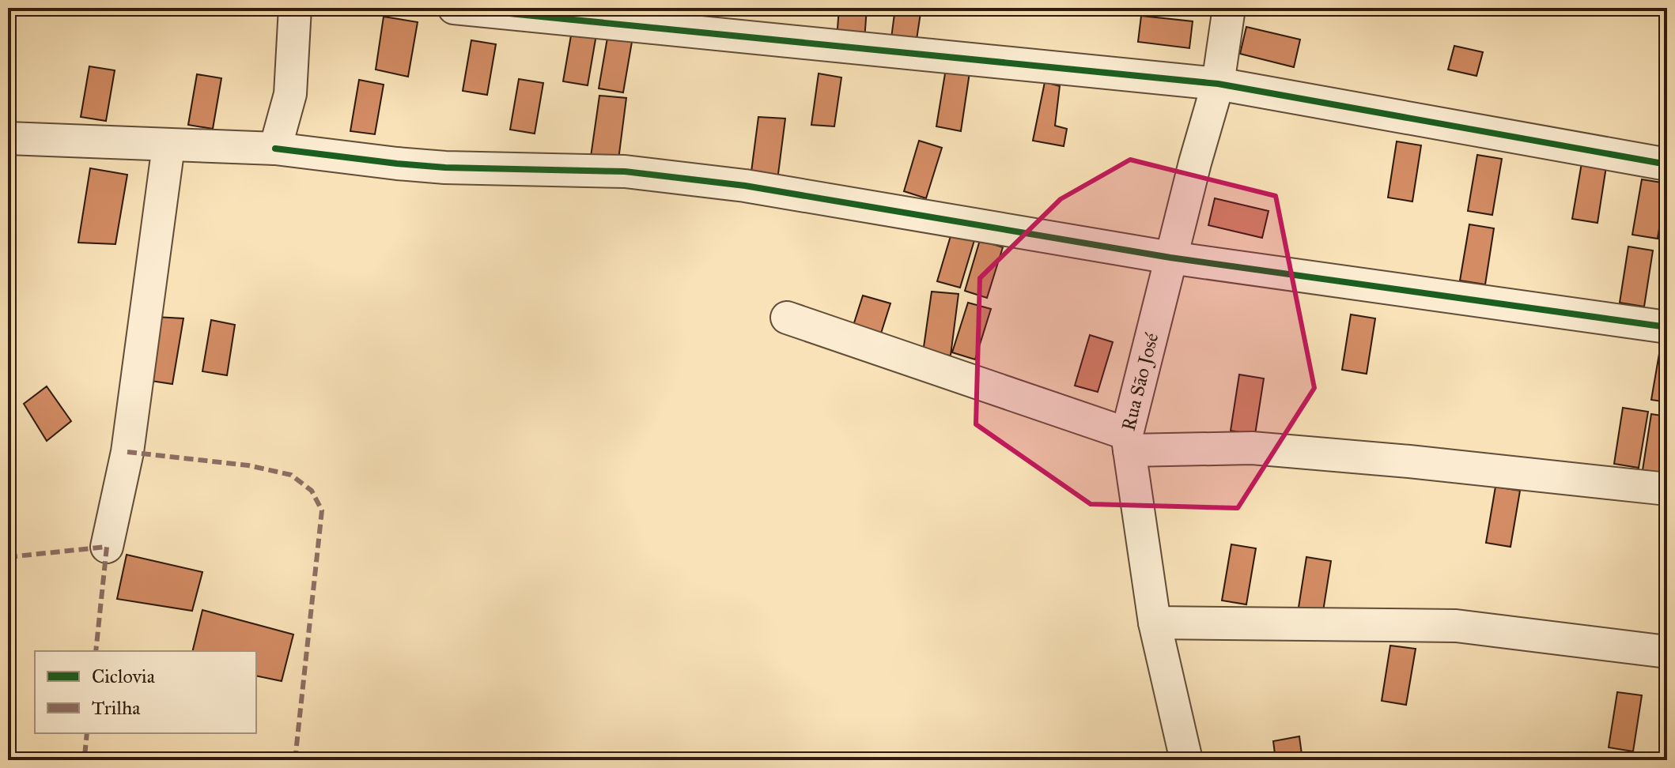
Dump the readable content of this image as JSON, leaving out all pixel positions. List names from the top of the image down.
{
  "streets": {
    "street": ["Rua São José"]
  },
  "legend": ["Ciclovia", "Trilha"]
}
